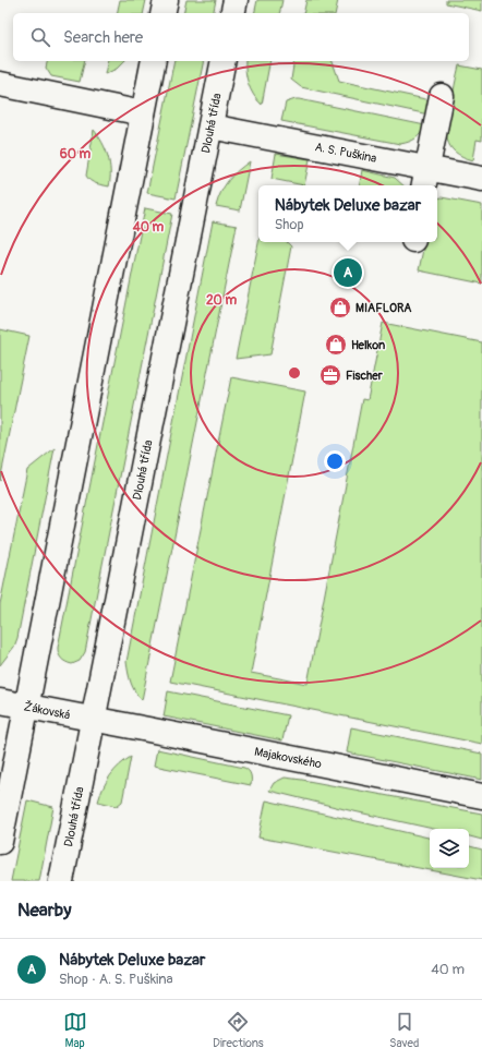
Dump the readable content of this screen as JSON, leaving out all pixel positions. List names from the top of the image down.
{
  "streets": {
    "main road": [
      "Dlouhá třída",
      "A. S. Puškina",
      "Žákovská",
      "Majakovského"
    ]
  },
  "crossings": [
    ["Dlouhá třída", "A. S. Puškina"],
    ["Dlouhá třída", "Žákovská"],
    ["Dlouhá třída", "Majakovského"],
    ["Žákovská", "Majakovského"]
  ],
  "places": {
    "shop": ["MIAFLORA", "Helkon"],
    "office": ["Fischer"]
  },
  "page": {
    "search": "Search here",
    "popup": ["Nábytek Deluxe bazar", "Shop"],
    "pins": "A",
    "heading": "Nearby",
    "list": [
      {
        "mark": "A",
        "name": "Nábytek Deluxe bazar",
        "note": "Shop · A. S. Puškina",
        "value": "40 m"
      }
    ],
    "nav": ["Map", "Directions", "Saved"]
  },
  "rings": ["60 m", "40 m", "20 m"]
}
